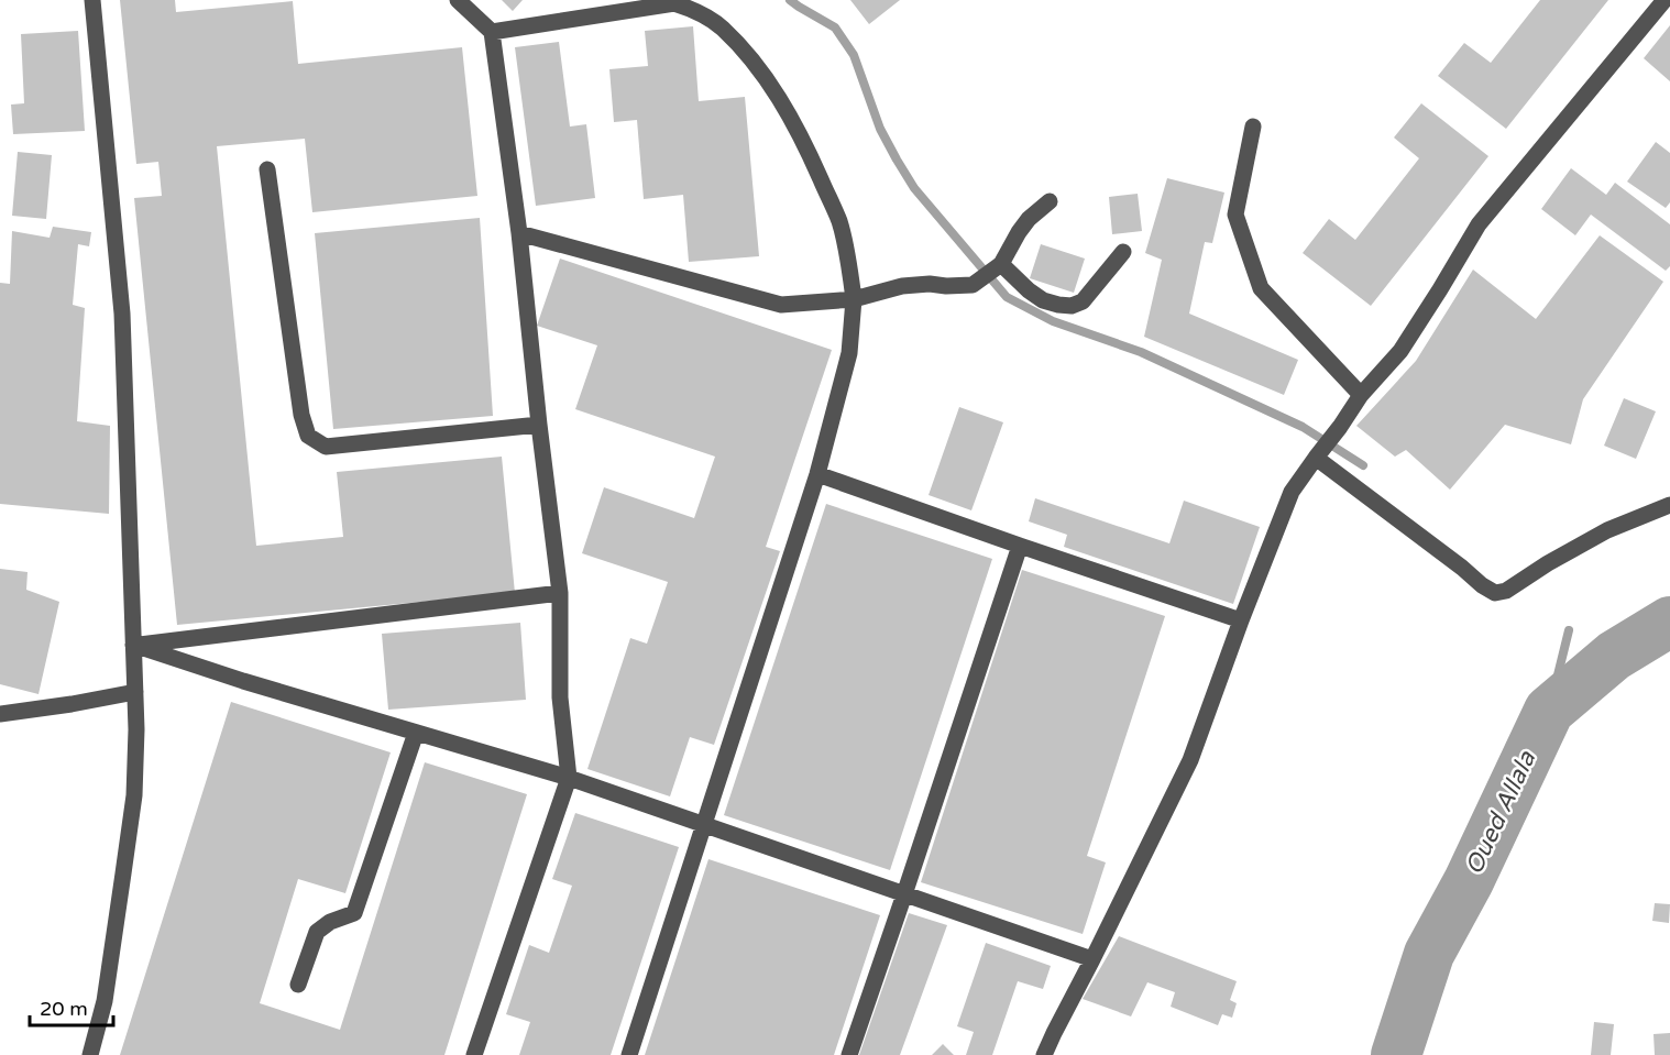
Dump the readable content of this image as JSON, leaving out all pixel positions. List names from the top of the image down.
{
  "water": ["Oued Allala"],
  "scale_bar": "20 m"
}
